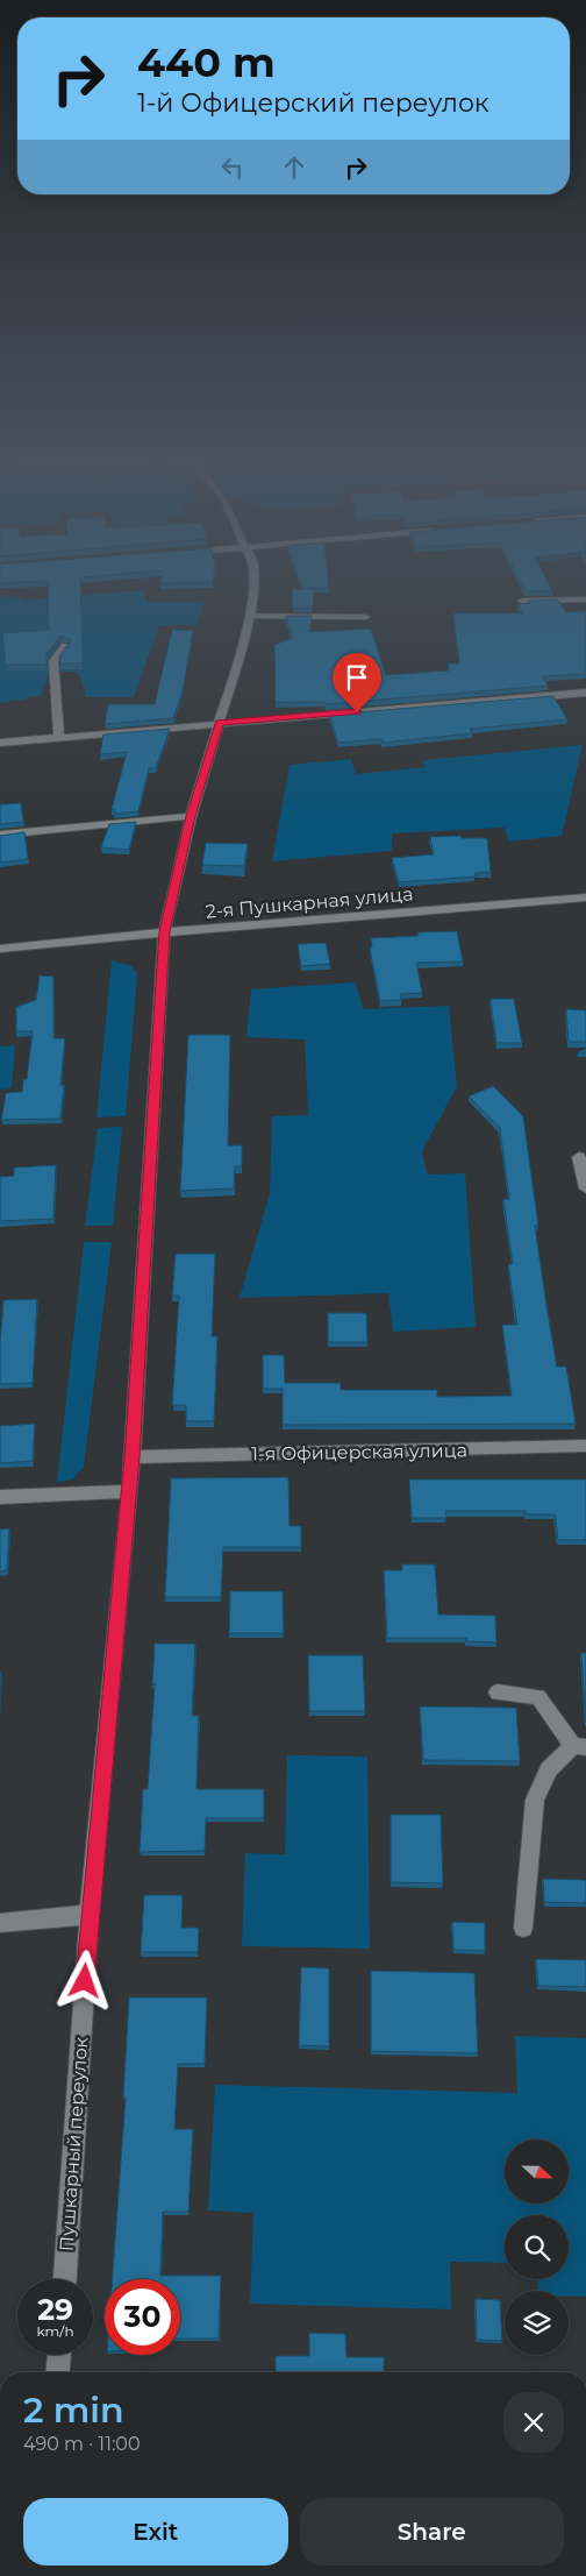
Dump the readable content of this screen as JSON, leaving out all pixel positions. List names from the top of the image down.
{
  "streets": {
    "street": ["2-я Пушкарная улица", "1-я Офицерская улица", "Пушкарный переулок"]
  },
  "crossings": [
    ["2-я Пушкарная улица", "Пушкарный переулок"],
    ["1-я Офицерская улица", "Пушкарный переулок"]
  ],
  "north": "right",
  "page": {
    "turn": ["440 m", "1-й Офицерский переулок"],
    "speed": "29 km/h",
    "limit": "30",
    "heading": ["2 min", "490 m · 11:00"],
    "buttons": ["Exit", "Share"]
  }
}
